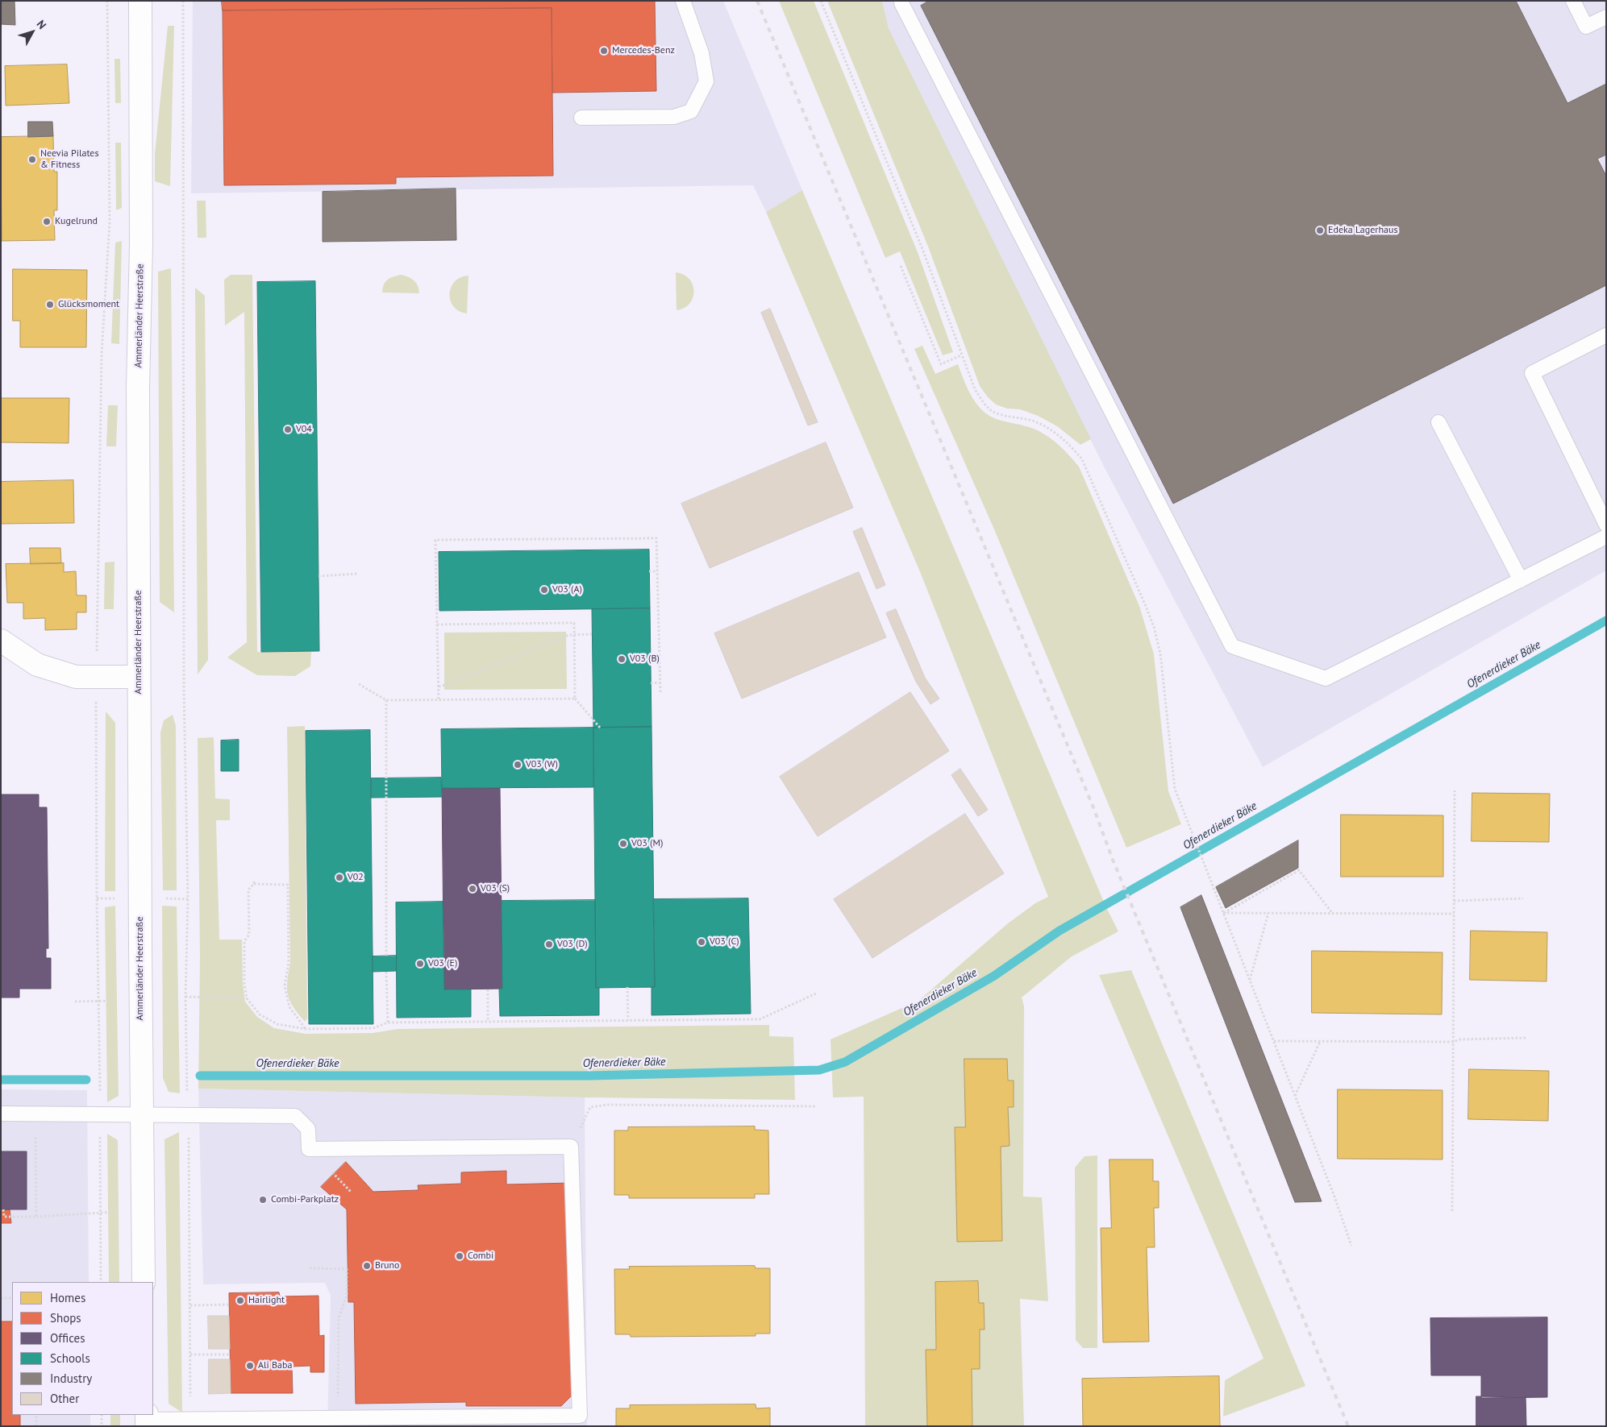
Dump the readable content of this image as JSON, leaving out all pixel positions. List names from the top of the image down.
{
  "streets": {
    "street": ["Ammerländer Heerstraße"]
  },
  "water": ["Ofenerdieker Bäke"],
  "places": [
    "Mercedes-Benz",
    "Neevia Pilates & Fitness",
    "Kugelrund",
    "Edeka Lagerhaus",
    "Glücksmoment",
    "V04",
    "V03 (A)",
    "V03 (B)",
    "V03 (W)",
    "V03 (M)",
    "V02",
    "V03 (S)",
    "V03 (C)",
    "V03 (D)",
    "V03 (E)",
    "Combi-Parkplatz",
    "Combi",
    "Bruno",
    "Hairlight",
    "Ali Baba"
  ],
  "legend": [
    "Homes",
    "Shops",
    "Offices",
    "Schools",
    "Industry",
    "Other"
  ],
  "north": "top right"
}
